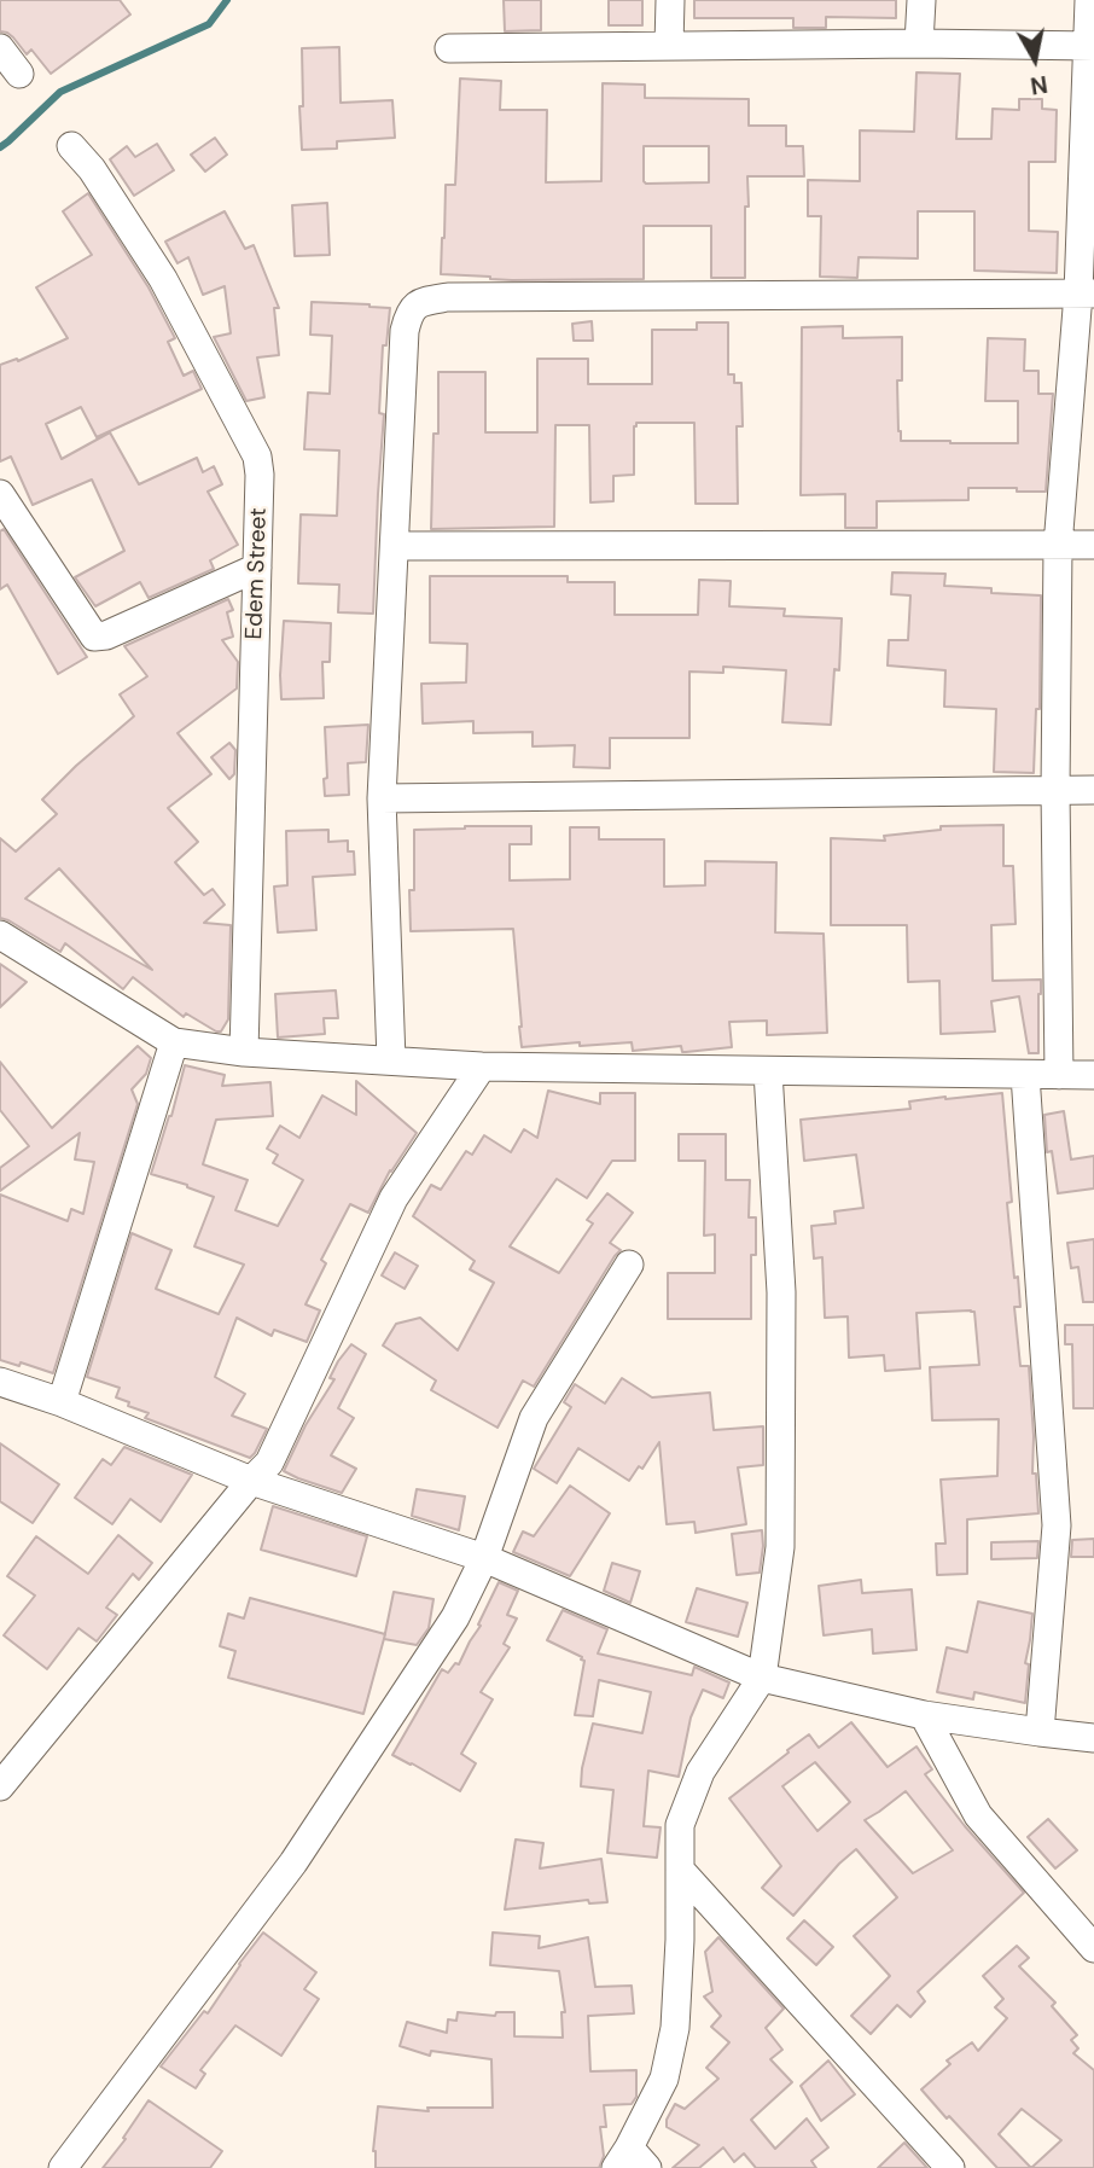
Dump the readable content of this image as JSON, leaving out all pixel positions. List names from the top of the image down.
{
  "streets": {
    "street": ["Edem Street"]
  },
  "north": "bottom"
}
